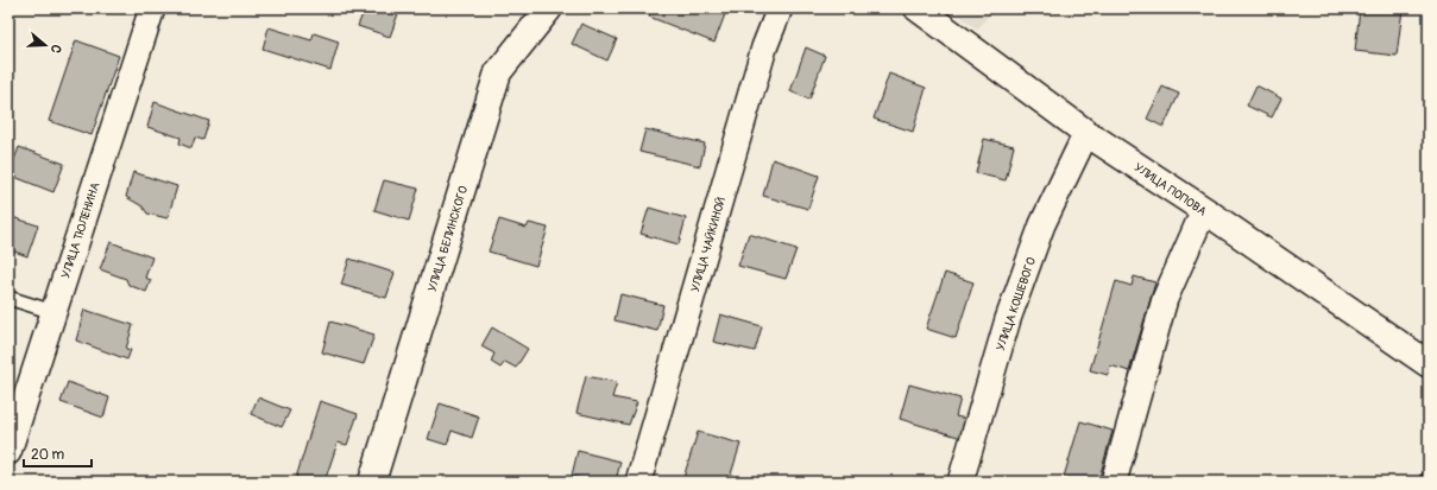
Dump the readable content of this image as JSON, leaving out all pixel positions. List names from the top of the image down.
{
  "streets": {
    "street": [
      "УЛИЦА ПОПОВА",
      "УЛИЦА ТЮЛЕНИНА",
      "УЛИЦА БЕЛИНСКОГО",
      "УЛИЦА ЧАЙКИНОЙ",
      "УЛИЦА КОШЕВОГО"
    ]
  },
  "crossings": [
    ["УЛИЦА ПОПОВА", "УЛИЦА КОШЕВОГО"]
  ],
  "scale_bar": "20 m",
  "north": "right"
}
